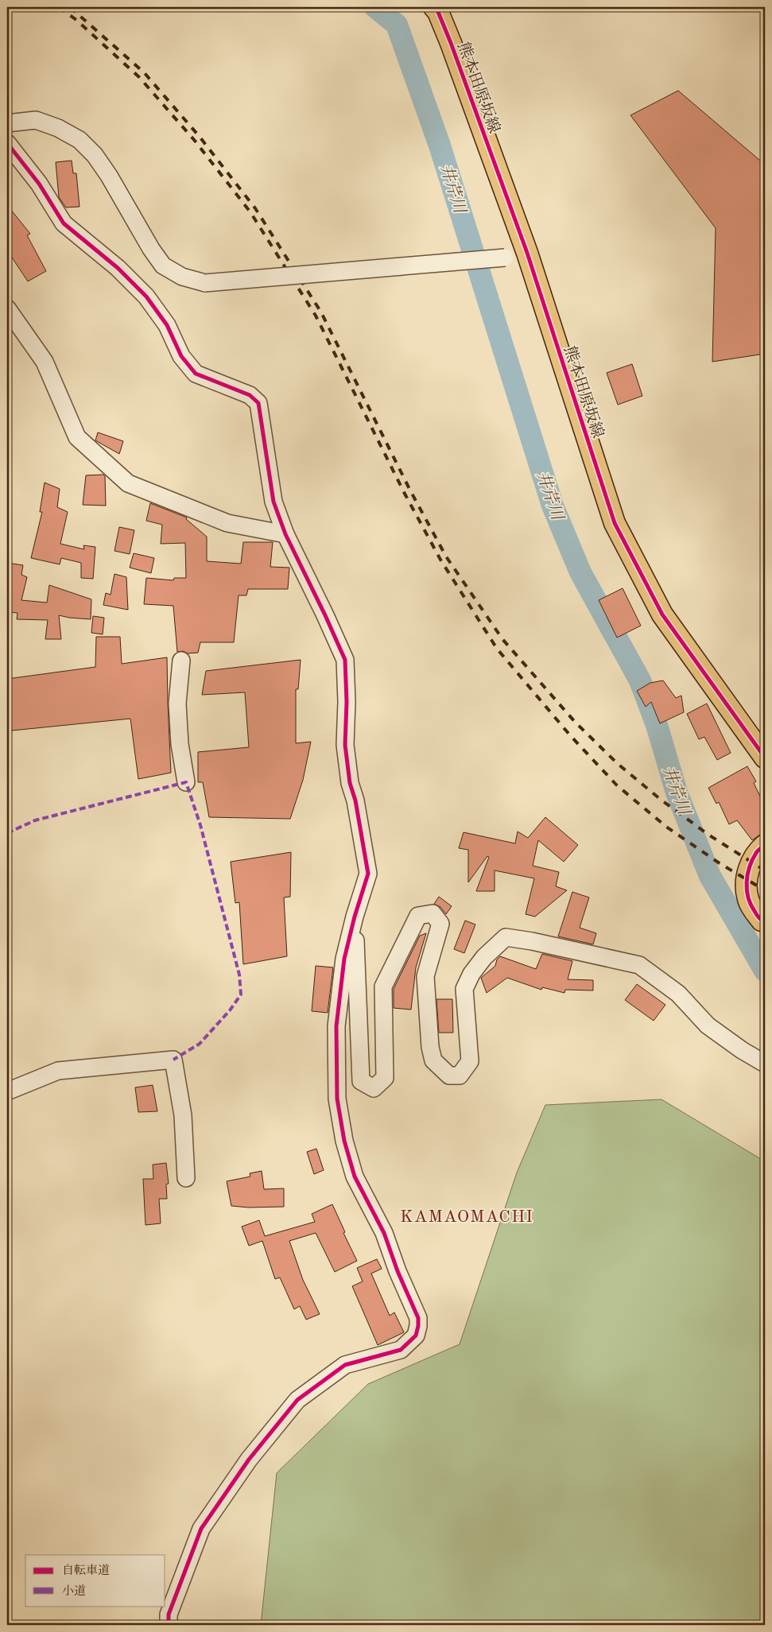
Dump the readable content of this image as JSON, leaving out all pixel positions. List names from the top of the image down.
{
  "streets": {
    "main road": ["熊本田原坂線"]
  },
  "districts": ["KAMAOMACHI"],
  "water": ["井芹川"],
  "legend": ["自転車道", "小道"]
}
